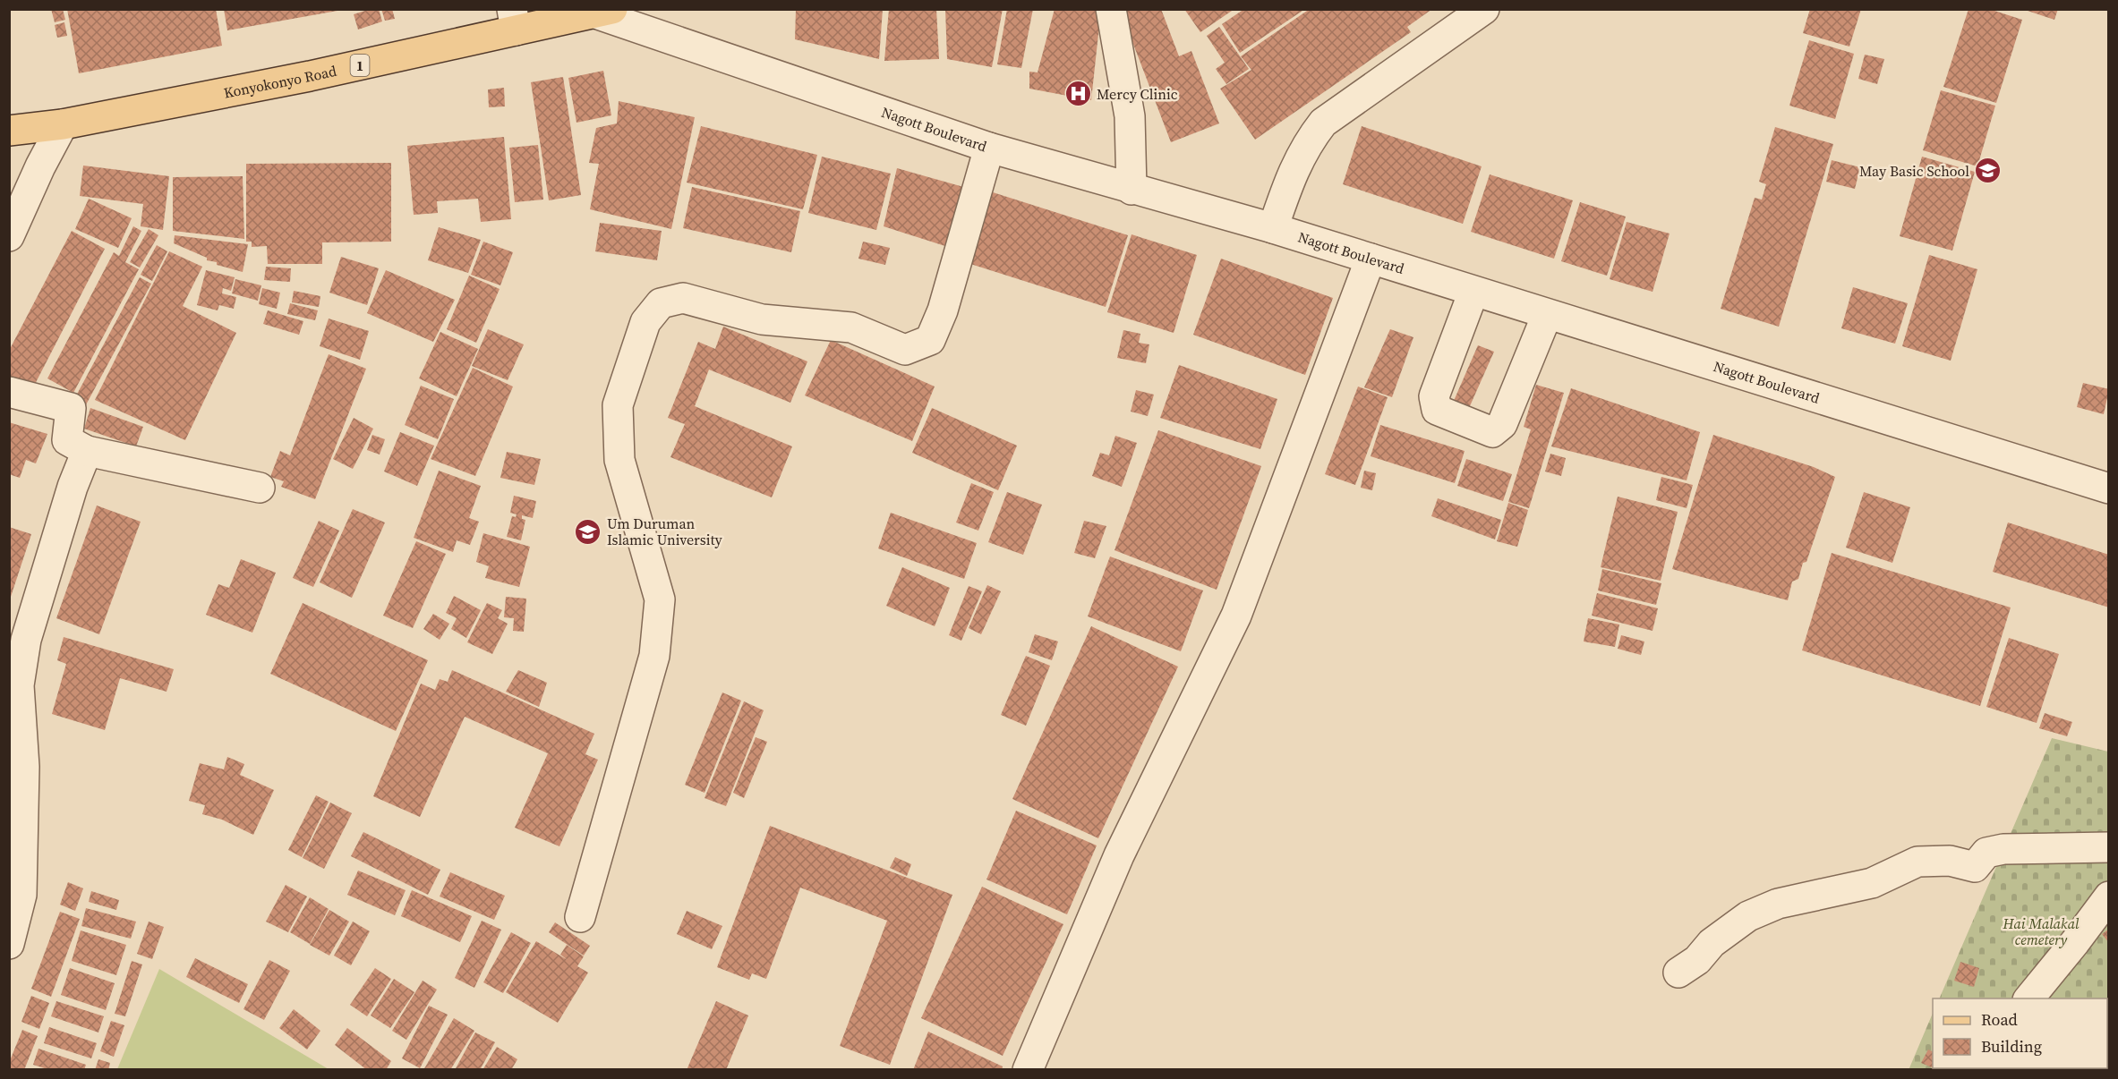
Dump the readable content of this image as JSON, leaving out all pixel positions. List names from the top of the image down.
{
  "streets": {
    "main road": ["1", "Konyokonyo Road"],
    "street": ["Nagott Boulevard"]
  },
  "crossings": [
    ["Konyokonyo Road", "Nagott Boulevard"]
  ],
  "parks": ["Hai Malakal cemetery"],
  "places": {
    "hospital": ["Mercy Clinic"],
    "school or university": ["May Basic School", "Um Duruman Islamic University"]
  },
  "legend": ["Road", "Building"]
}
